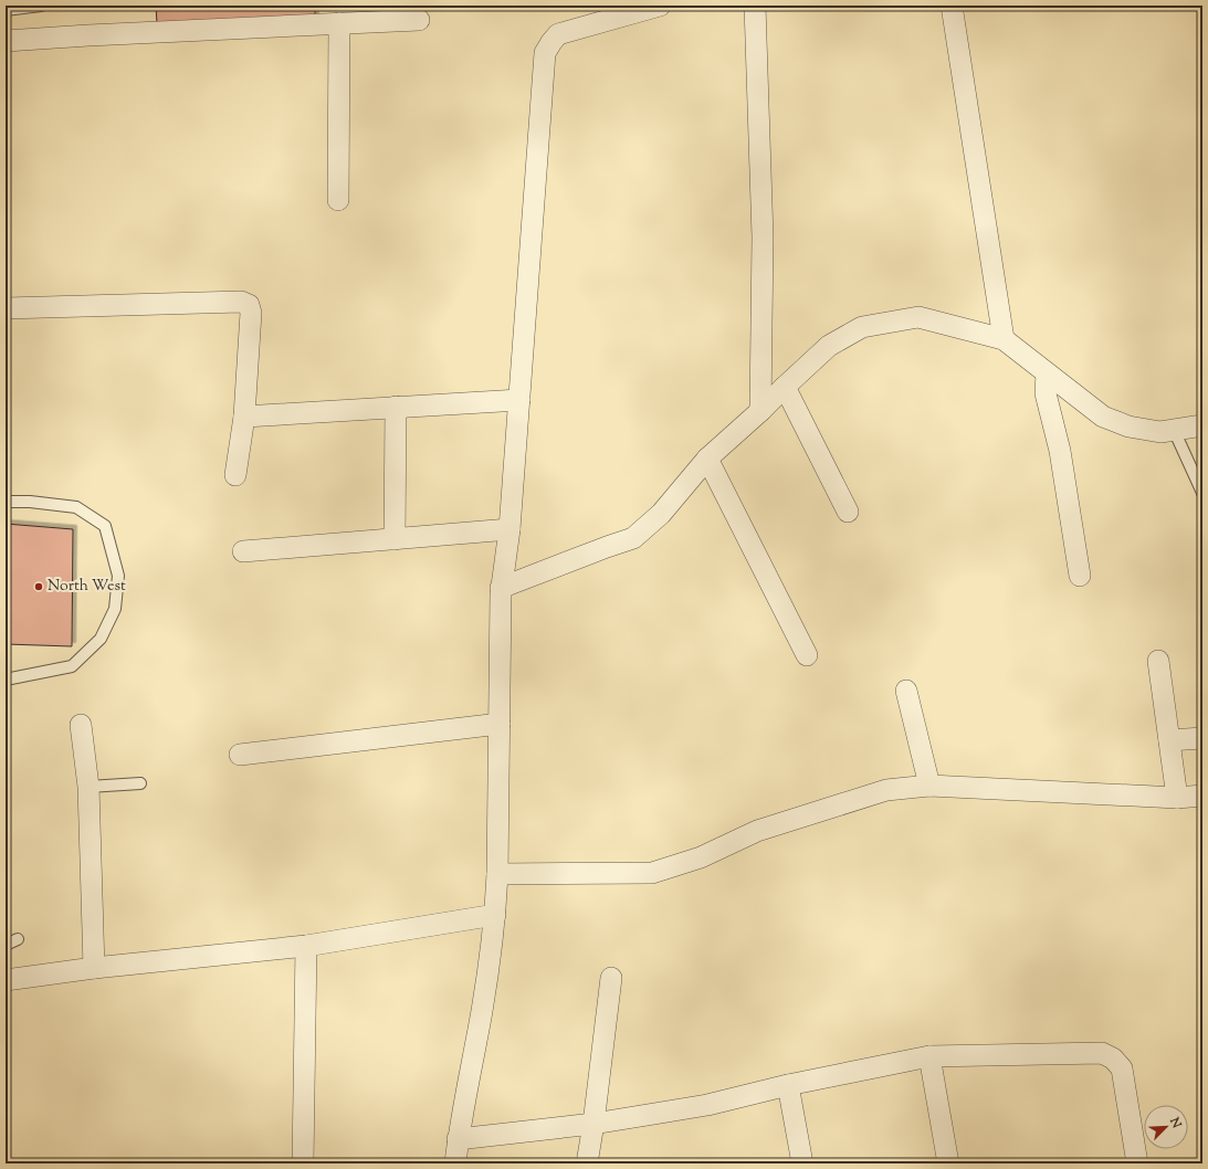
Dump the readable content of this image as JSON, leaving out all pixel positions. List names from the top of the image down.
{
  "places": ["North West"],
  "north": "top right"
}
